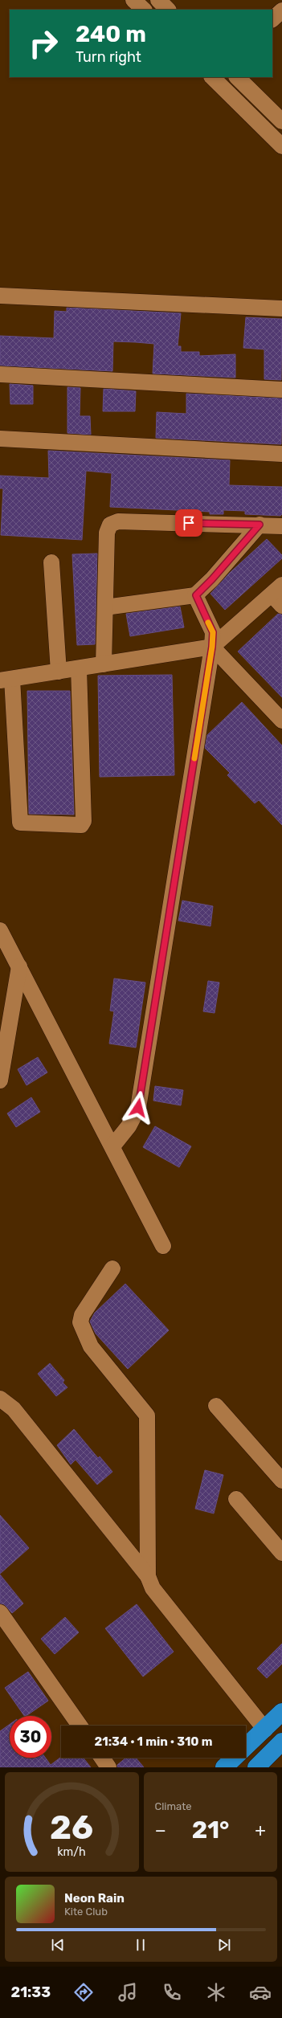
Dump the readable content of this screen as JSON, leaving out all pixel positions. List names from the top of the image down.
{
  "page": {
    "turn": ["240 m", "Turn right"],
    "limit": "30",
    "trip": "21:34 · 1 min · 310 m",
    "tile": "Climate",
    "heat": ["−", "21°", "+"],
    "song": ["Neon Rain", "Kite Club"],
    "tabs": "21:33",
    "gauge": ["26", "km/h"]
  }
}
